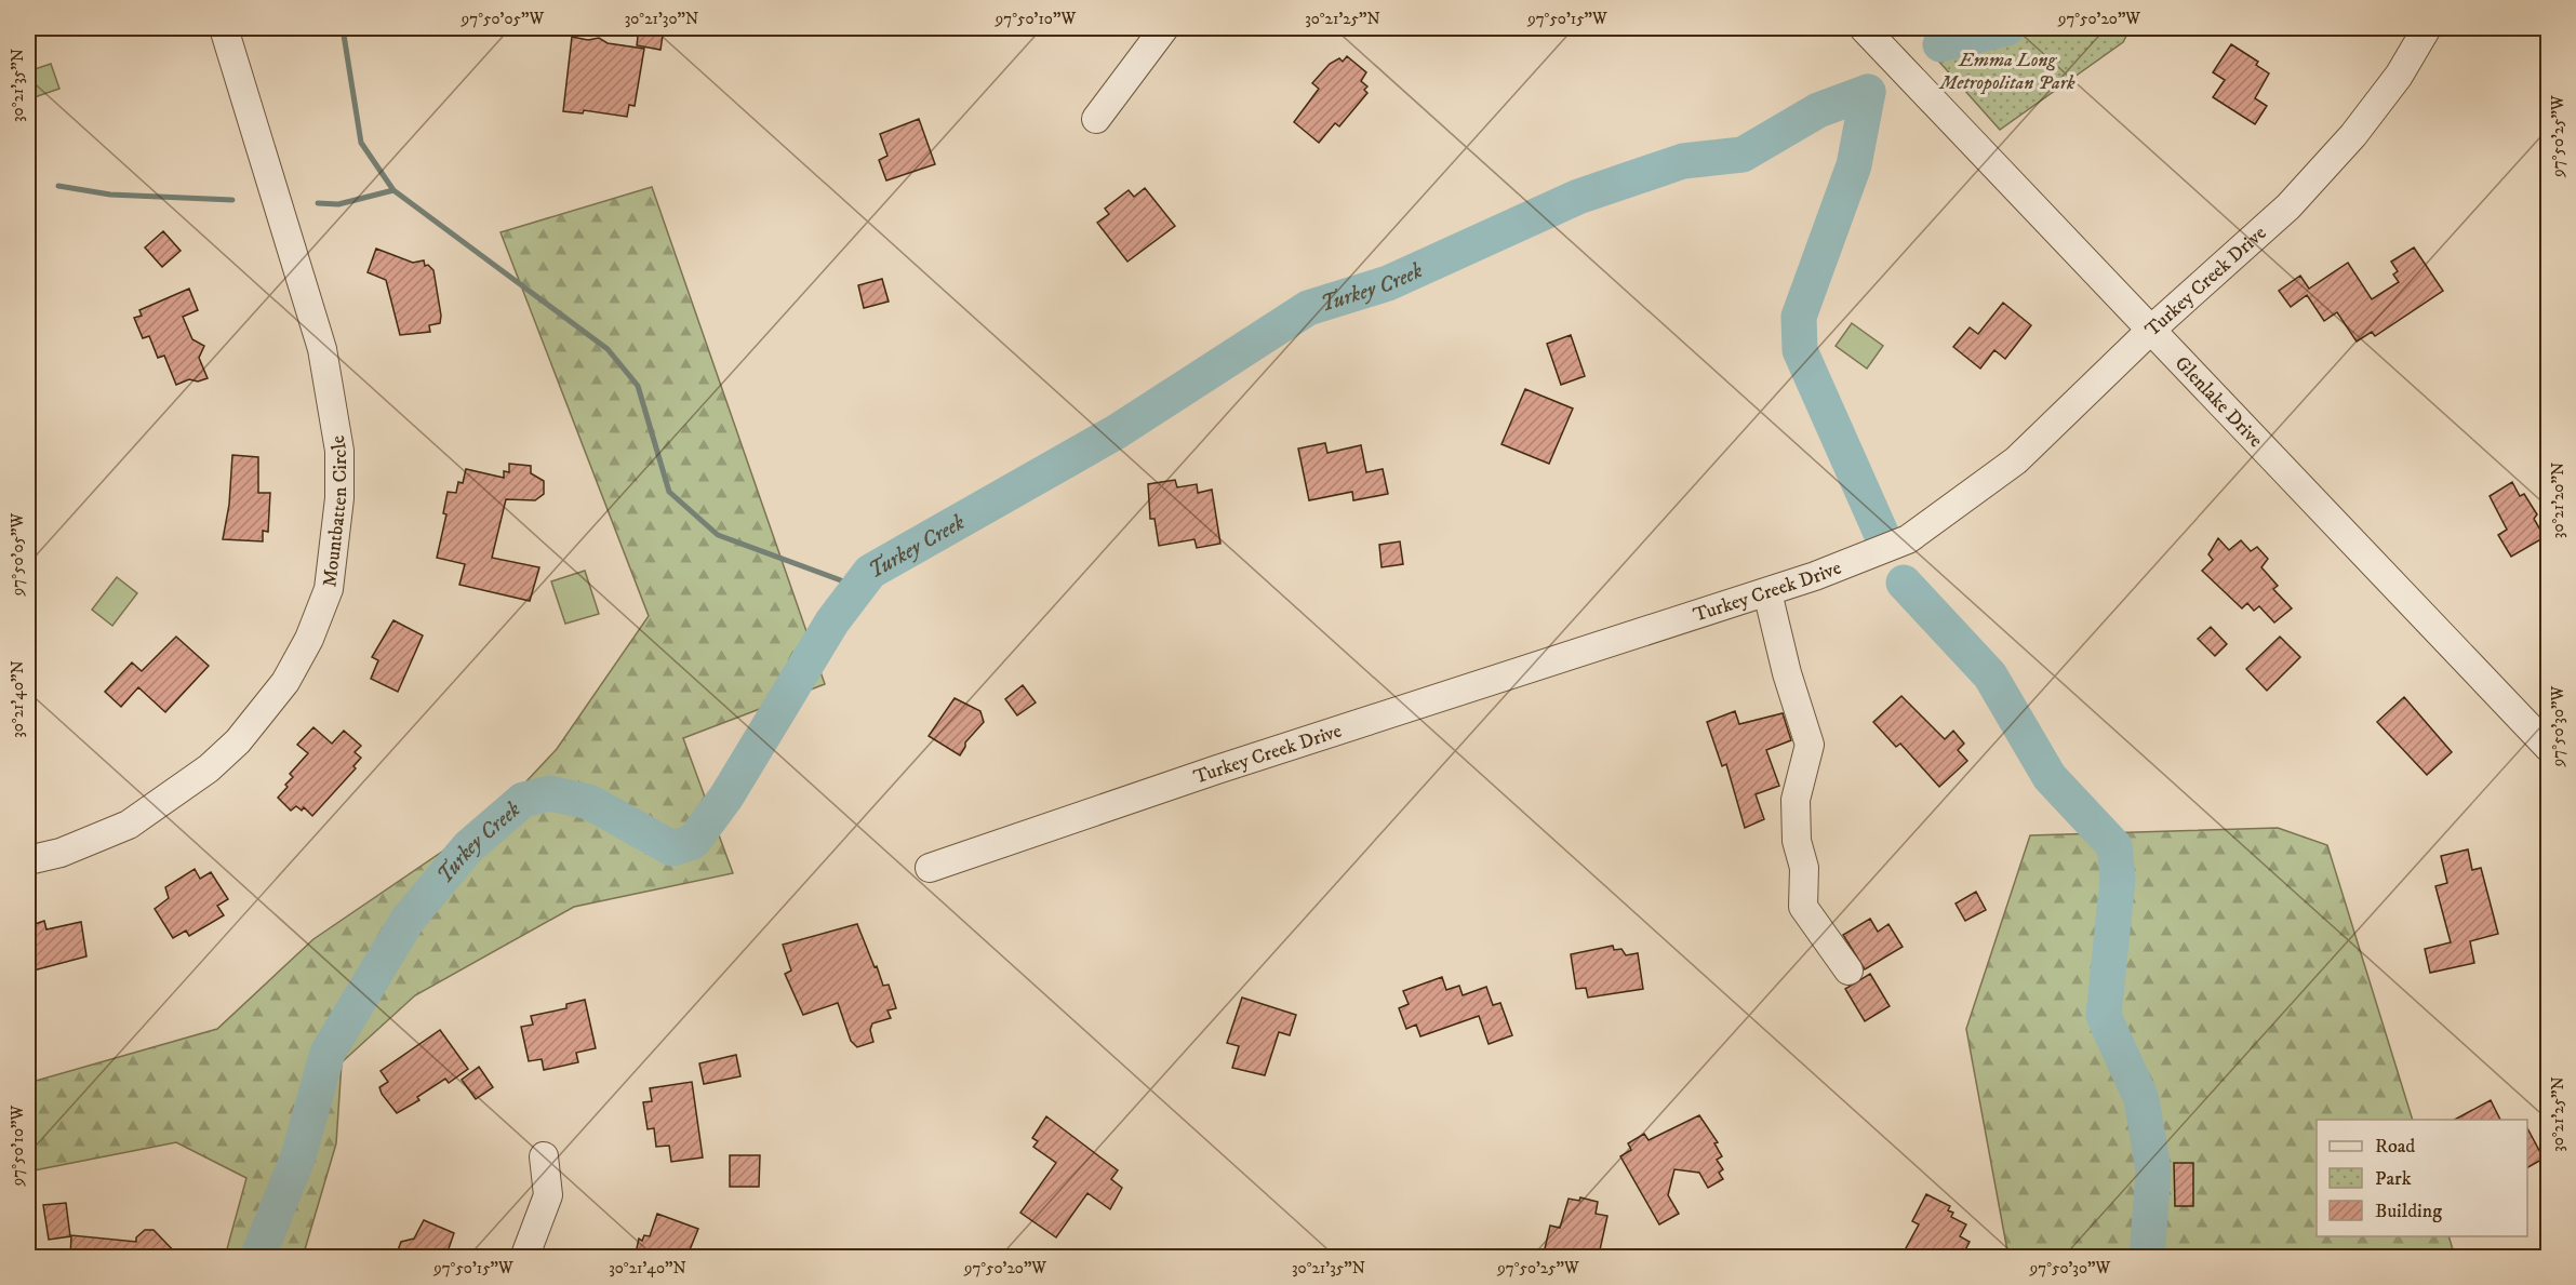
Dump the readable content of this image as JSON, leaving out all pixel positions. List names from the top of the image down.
{
  "streets": {
    "street": ["Turkey Creek Drive", "Glenlake Drive", "Mountbatten Circle"]
  },
  "crossings": [
    ["Turkey Creek Drive", "Glenlake Drive"]
  ],
  "water": ["Turkey Creek"],
  "parks": ["Emma Long Metropolitan Park"],
  "legend": ["Road", "Park", "Building"],
  "coordinates": [
    "97°50'05\"W",
    "30°21'30\"N",
    "97°50'10\"W",
    "30°21'25\"N",
    "97°50'15\"W",
    "97°50'20\"W",
    "30°21'35\"N",
    "97°50'25\"W",
    "30°21'20\"N",
    "30°21'40\"N",
    "97°50'30\"W"
  ]
}
